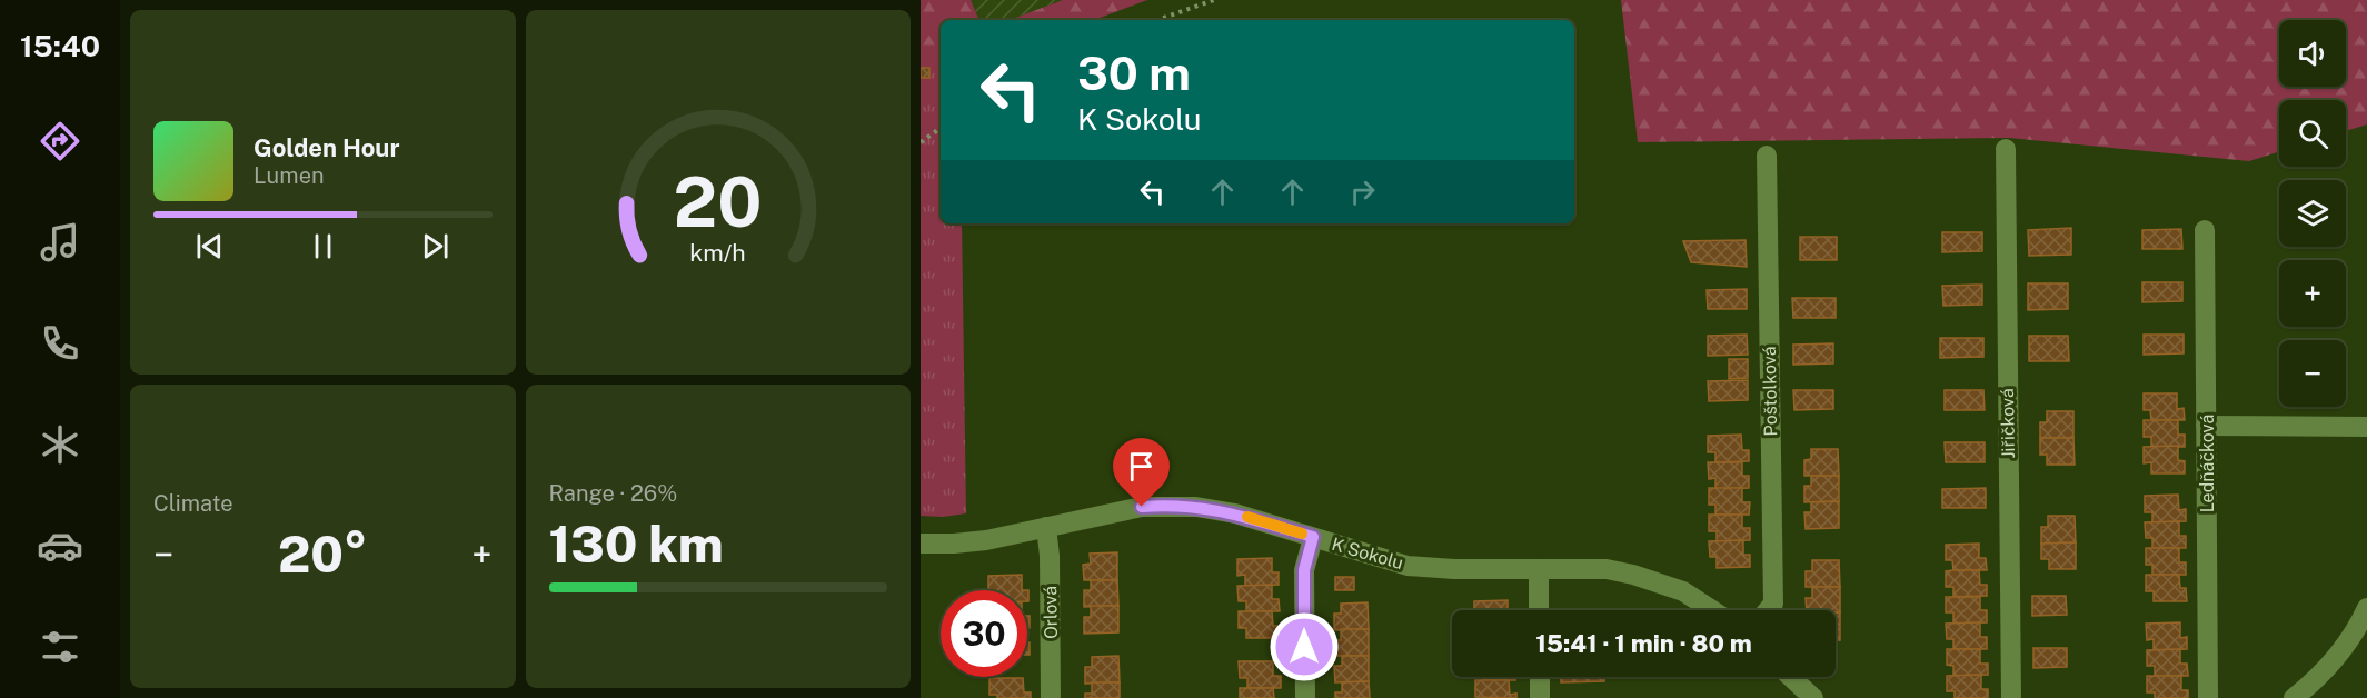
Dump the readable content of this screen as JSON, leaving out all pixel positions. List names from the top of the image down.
{
  "streets": {
    "street": [
      "Poštolková",
      "Jiřičková",
      "Ledňáčková",
      "K Sokolu",
      "Orlová"
    ]
  },
  "crossings": [
    ["K Sokolu", "Orlová"]
  ],
  "page": {
    "tabs": "15:40",
    "map_buttons": ["+", "−"],
    "turn": ["30 m", "K Sokolu"],
    "song": ["Golden Hour", "Lumen"],
    "tile": [
      "Climate",
      ["Range · 26%", "130 km"]
    ],
    "heat": ["−", "20°", "+"],
    "limit": "30",
    "trip": "15:41 · 1 min · 80 m",
    "gauge": ["20", "km/h"]
  }
}
